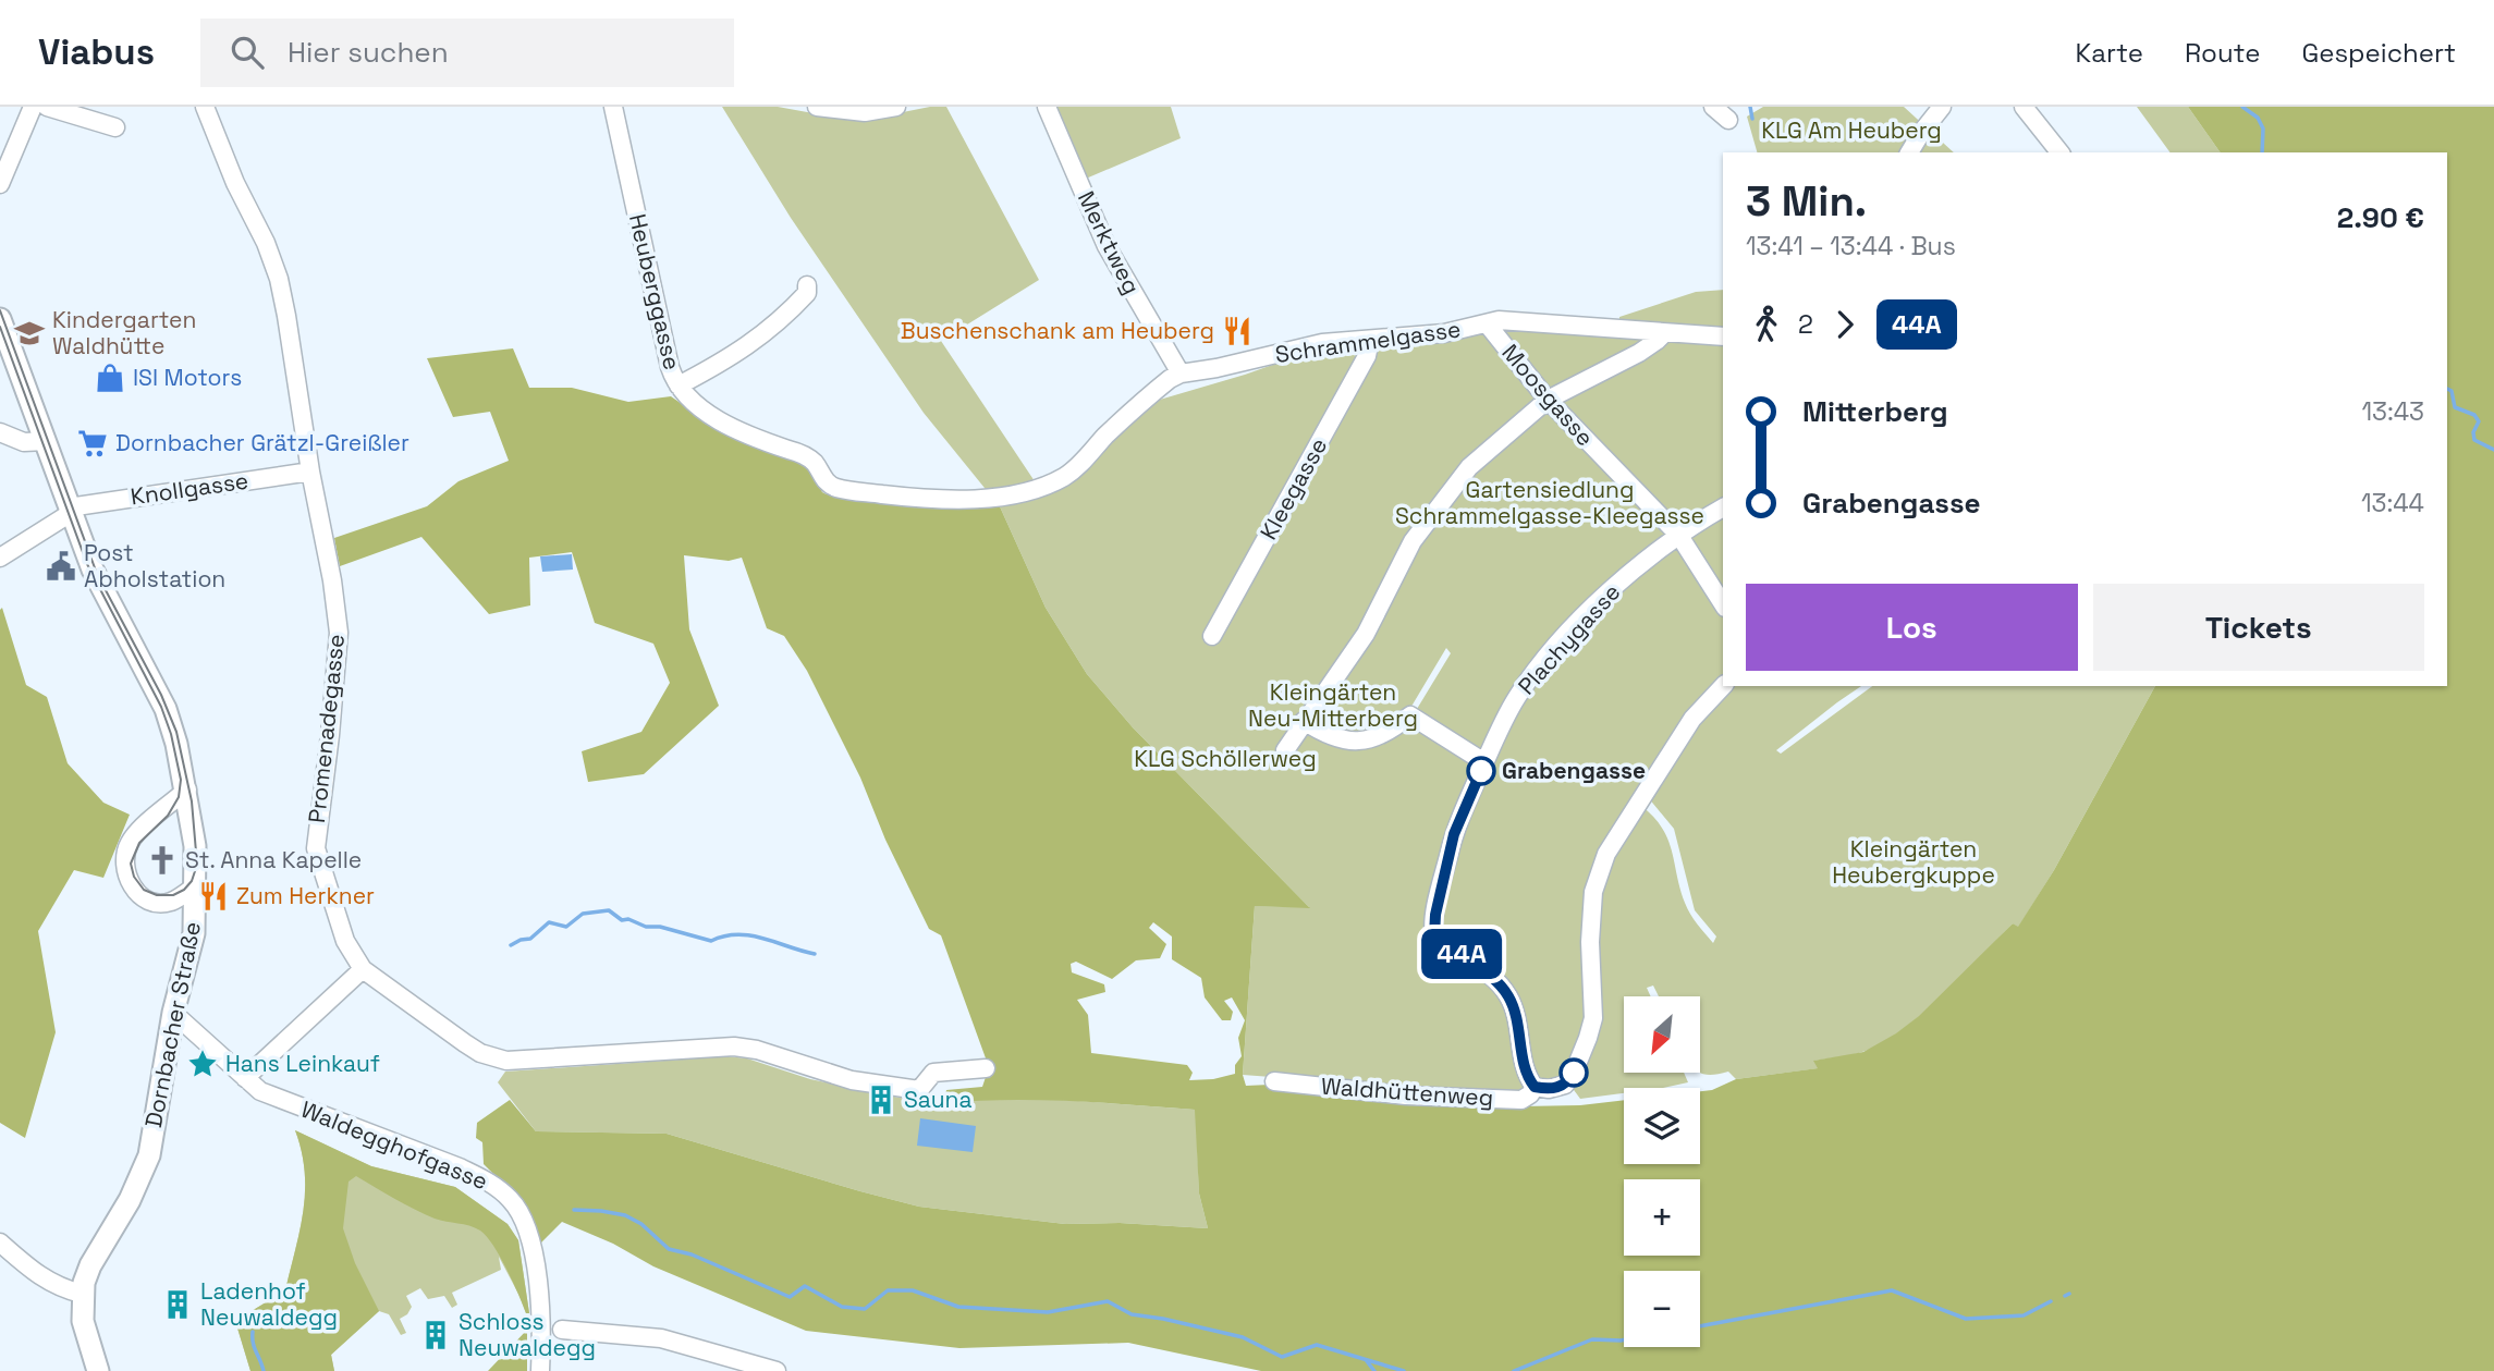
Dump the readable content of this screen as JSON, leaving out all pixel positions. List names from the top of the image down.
{
  "streets": {
    "main road": ["Dornbacher Straße"],
    "street": [
      "Merktweg",
      "Heuberggasse",
      "Schrammelgasse",
      "Moosgasse",
      "Knollgasse",
      "Kleegasse",
      "Plachygasse",
      "Promenadegasse",
      "Waldhüttenweg",
      "Waldegghofgasse"
    ]
  },
  "crossings": [
    ["Merktweg", "Schrammelgasse"],
    ["Heuberggasse", "Schrammelgasse"],
    ["Schrammelgasse", "Moosgasse"],
    ["Schrammelgasse", "Kleegasse"],
    ["Moosgasse", "Plachygasse"],
    ["Knollgasse", "Promenadegasse"],
    ["Knollgasse", "Dornbacher Straße"],
    ["Plachygasse", "Waldhüttenweg"],
    ["Dornbacher Straße", "Waldegghofgasse"]
  ],
  "parks": [
    "KLG Am Heuberg",
    "Gartensiedlung Schrammelgasse-Kleegasse",
    "Kleingärten Neu-Mitterberg",
    "KLG Schöllerweg",
    "Kleingärten Heubergkuppe"
  ],
  "places": {
    "restaurant": ["Buschenschank am Heuberg", "Zum Herkner"],
    "school or university": ["Kindergarten Waldhütte"],
    "shop": ["ISI Motors"],
    "supermarket": ["Dornbacher Grätzl-Greißler"],
    "public building": ["Post Abholstation"],
    "other": ["Grabengasse"],
    "church": ["St. Anna Kapelle"],
    "place": ["Hans Leinkauf"],
    "building": ["Sauna", "Ladenhof Neuwaldegg", "Schloss Neuwaldegg"]
  },
  "lines": ["bus line 44A"],
  "north": "bottom left",
  "page": {
    "header": "Viabus",
    "search": "Hier suchen",
    "nav": ["Karte", "Route", "Gespeichert"],
    "on_map": "44A",
    "heading": ["3 Min.", "13:41 – 13:44 · Bus", "2.90 €"],
    "legs": ["2", "44A"],
    "list": [
      {
        "name": "Mitterberg",
        "value": "13:43"
      },
      {
        "name": "Grabengasse",
        "value": "13:44"
      }
    ],
    "buttons": ["Los", "Tickets"],
    "map_buttons": ["+", "−"]
  }
}
